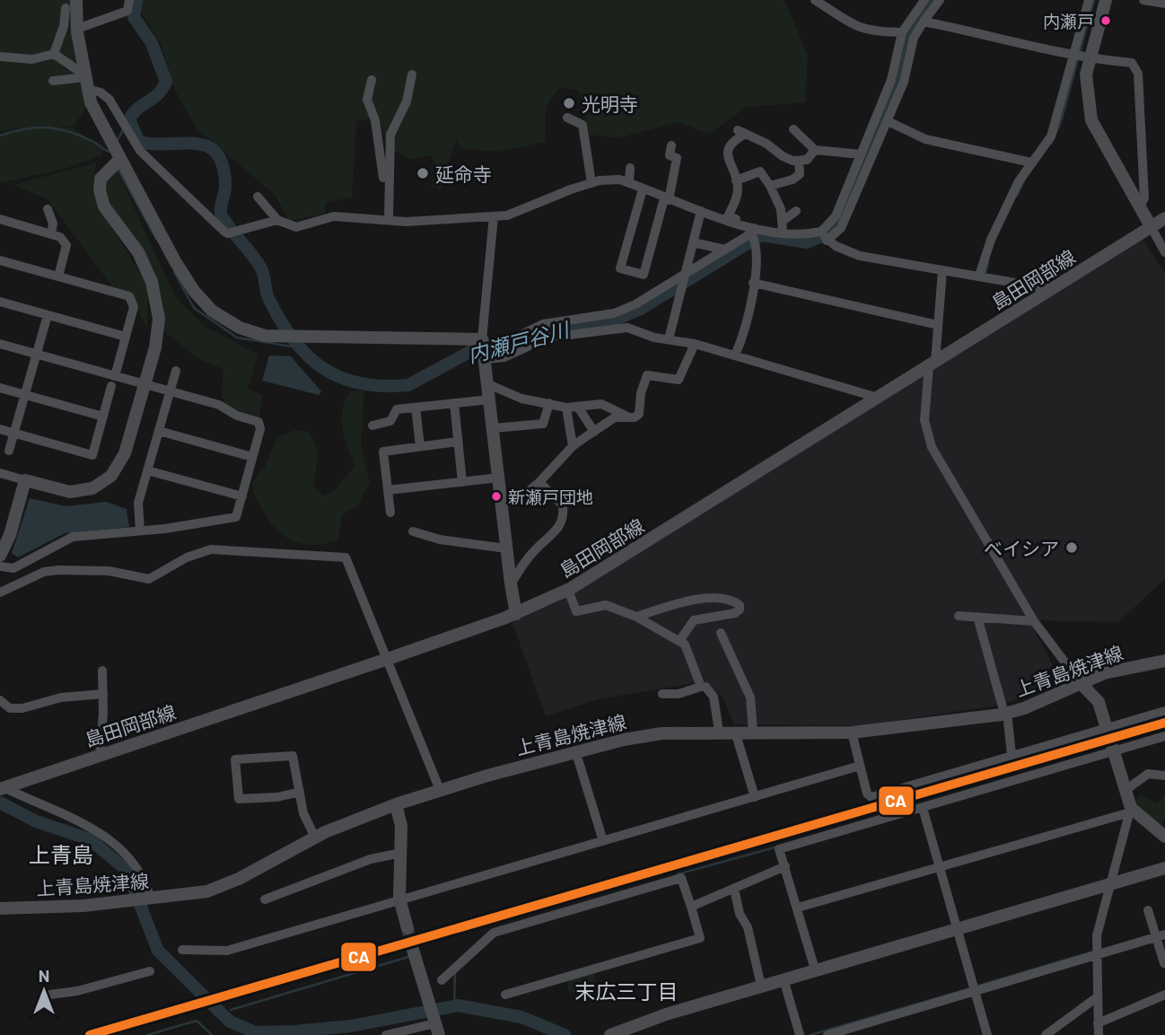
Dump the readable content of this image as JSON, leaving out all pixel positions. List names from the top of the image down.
{
  "streets": {
    "street": ["島田岡部線", "上青島焼津線"]
  },
  "districts": ["上青島", "末広三丁目"],
  "water": ["内瀬戸谷川"],
  "places": [
    "内瀬戸",
    "光明寺",
    "延命寺",
    "新瀬戸団地",
    "ベイシア"
  ],
  "lines": ["transit line CA"],
  "north": "top"
}
